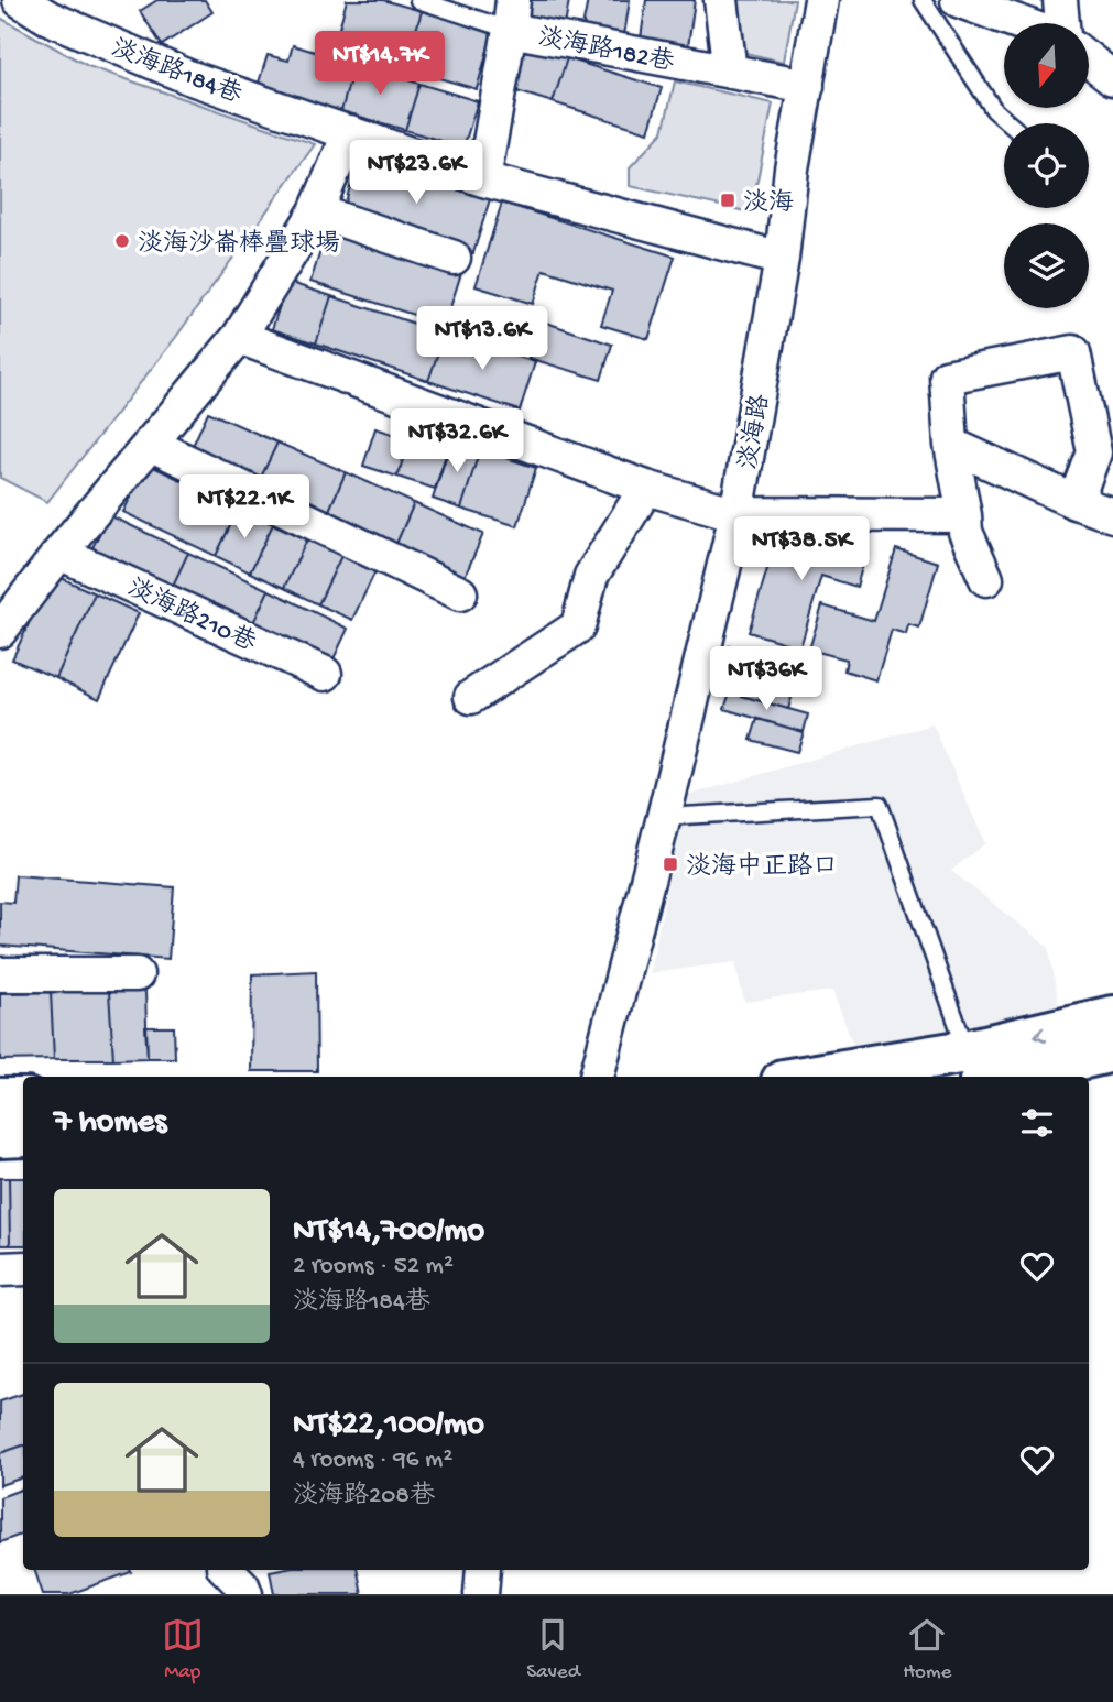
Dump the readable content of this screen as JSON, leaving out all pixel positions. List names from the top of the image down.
{
  "streets": {
    "street": [
      "淡海路182巷",
      "淡海路184巷",
      "淡海路",
      "淡海路210巷"
    ]
  },
  "crossings": [
    ["淡海路182巷", "淡海路184巷"],
    ["淡海路182巷", "淡海路"],
    ["淡海路184巷", "淡海路"]
  ],
  "places": {
    "transit": ["淡海", "淡海中正路口"],
    "other": ["淡海沙崙棒疊球場"]
  },
  "north": "bottom",
  "page": {
    "price": [
      "NT$14.7K",
      "NT$23.6K",
      "NT$13.6K",
      "NT$32.6K",
      "NT$22.1K",
      "NT$38.5K",
      "NT$36K"
    ],
    "heading": "7 homes",
    "list": [
      {
        "name": "NT$14,700/mo",
        "note": "2 rooms · 52 m² · 淡海路184巷"
      },
      {
        "name": "NT$22,100/mo",
        "note": "4 rooms · 96 m² · 淡海路208巷"
      }
    ],
    "tabs": ["Map", "Saved", "Home"]
  }
}
